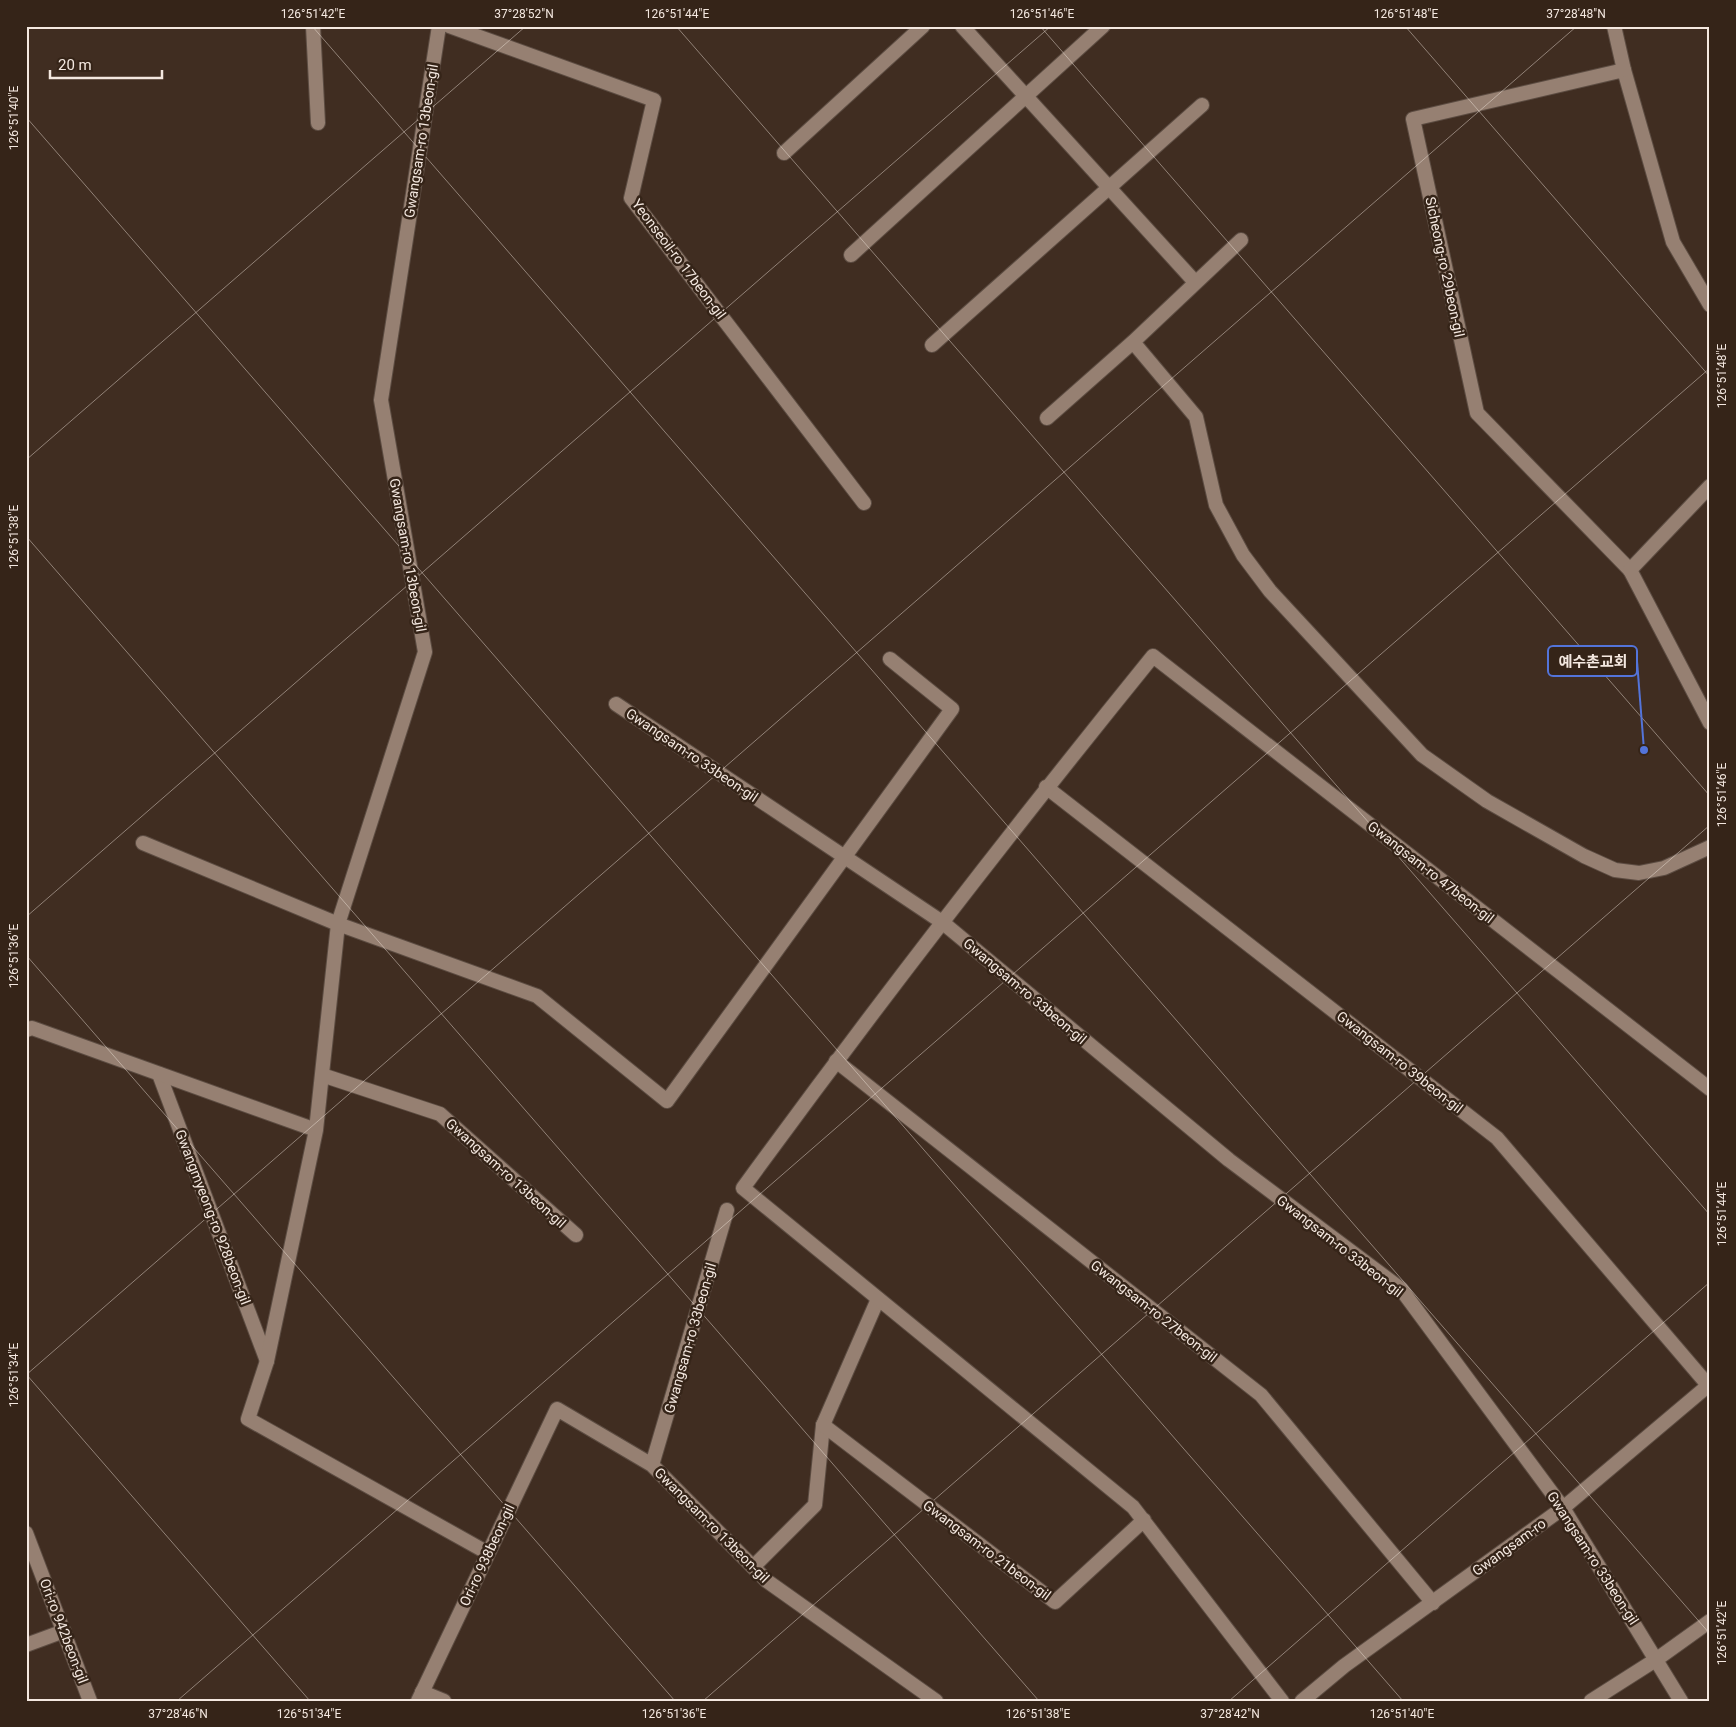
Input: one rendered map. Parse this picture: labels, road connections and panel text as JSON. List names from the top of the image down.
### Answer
{
  "streets": {
    "street": [
      "Gwangsam-ro 13beon-gil",
      "Yeonseoil-ro 17beon-gil",
      "Sicheong-ro 29beon-gil",
      "Gwangsam-ro 33beon-gil",
      "Gwangsam-ro 47beon-gil",
      "Gwangsam-ro 39beon-gil",
      "Gwangmyeong-ro 928beon-gil",
      "Gwangsam-ro 27beon-gil",
      "Gwangsam-ro",
      "Gwangsam-ro 21beon-gil",
      "Ori-ro 938beon-gil",
      "Ori-ro 942beon-gil"
    ]
  },
  "crossings": [
    ["Gwangsam-ro 13beon-gil", "Gwangsam-ro 33beon-gil"],
    ["Gwangsam-ro 13beon-gil", "Gwangmyeong-ro 928beon-gil"],
    ["Gwangsam-ro 13beon-gil", "Ori-ro 938beon-gil"],
    ["Gwangsam-ro 33beon-gil", "Gwangsam-ro"],
    ["Gwangsam-ro 47beon-gil", "Gwangsam-ro 39beon-gil"],
    ["Gwangsam-ro 39beon-gil", "Gwangsam-ro"],
    ["Gwangsam-ro 27beon-gil", "Gwangsam-ro"]
  ],
  "places": ["예수촌교회"],
  "scale_bar": "20 m",
  "coordinates": [
    "126°51'42\"E",
    "37°28'52\"N",
    "126°51'44\"E",
    "126°51'46\"E",
    "126°51'48\"E",
    "37°28'48\"N",
    "126°51'40\"E",
    "126°51'38\"E",
    "126°51'36\"E",
    "126°51'34\"E",
    "37°28'46\"N",
    "37°28'42\"N"
  ]
}
